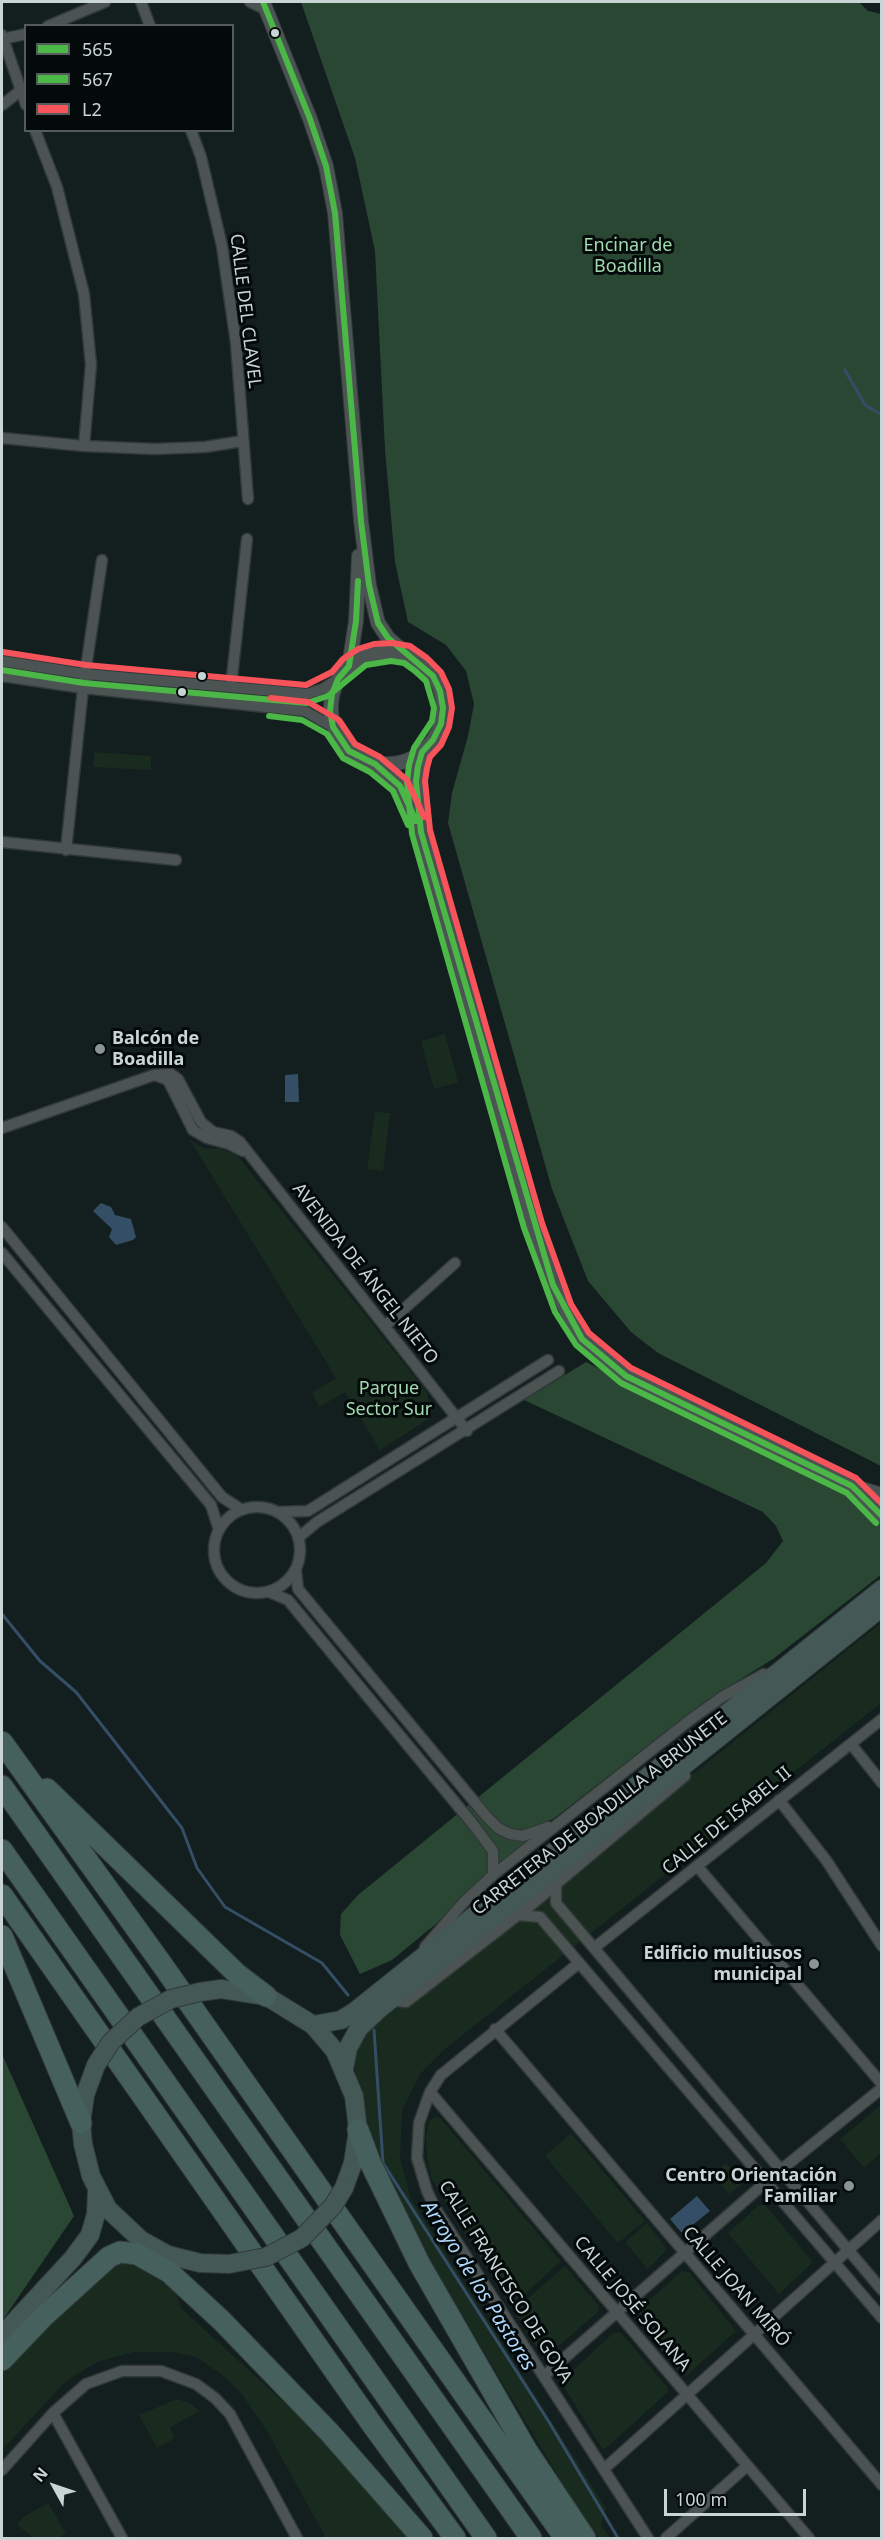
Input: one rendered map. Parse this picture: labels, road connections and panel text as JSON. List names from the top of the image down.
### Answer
{
  "streets": {
    "main road": ["CARRETERA DE BOADILLA A BRUNETE"],
    "street": [
      "CALLE DEL CLAVEL",
      "AVENIDA DE ÁNGEL NIETO",
      "CALLE DE ISABEL II",
      "CALLE FRANCISCO DE GOYA",
      "CALLE JOAN MIRÓ",
      "CALLE JOSÉ SOLANA"
    ]
  },
  "crossings": [
    ["CALLE FRANCISCO DE GOYA", "CALLE JOSÉ SOLANA"]
  ],
  "water": ["Arroyo de los Pastores"],
  "parks": ["Encinar de Boadilla", "Parque Sector Sur"],
  "places": ["Balcón de Boadilla", "Edificio multiusos municipal", "Centro Orientación Familiar"],
  "lines": ["transit line 565", "transit line L2", "transit line 567"],
  "legend": ["565", "567", "L2"],
  "scale_bar": "100 m",
  "north": "top left"
}
